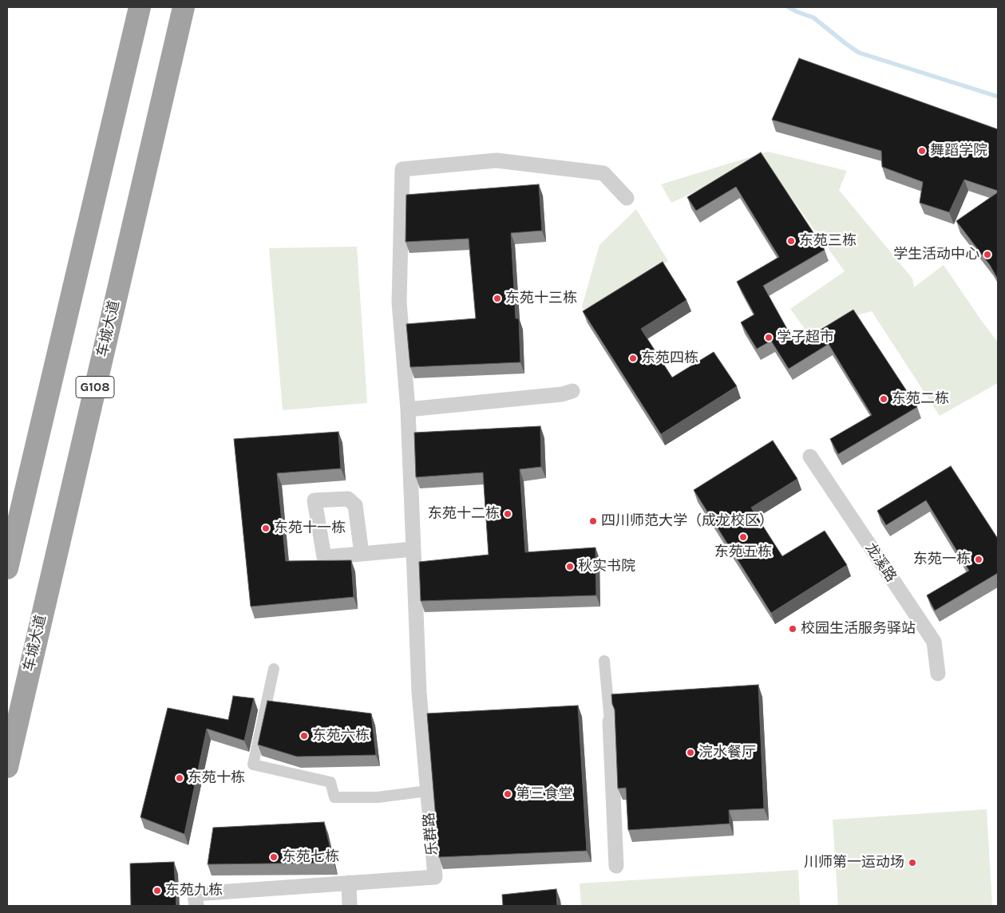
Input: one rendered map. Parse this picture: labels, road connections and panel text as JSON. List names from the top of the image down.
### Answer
{
  "streets": {
    "highway": ["车城大道", "G108"],
    "street": ["龙溪路", "乐群路"]
  },
  "places": [
    "舞蹈学院",
    "东苑三栋",
    "学生活动中心",
    "东苑十三栋",
    "学子超市",
    "东苑四栋",
    "东苑二栋",
    "东苑十二栋",
    "四川师范大学（成龙校区）",
    "东苑十一栋",
    "东苑五栋",
    "东苑一栋",
    "秋实书院",
    "校园生活服务驿站",
    "东苑六栋",
    "浣水餐厅",
    "东苑十栋",
    "第三食堂",
    "东苑七栋",
    "川师第一运动场",
    "东苑九栋"
  ]
}
